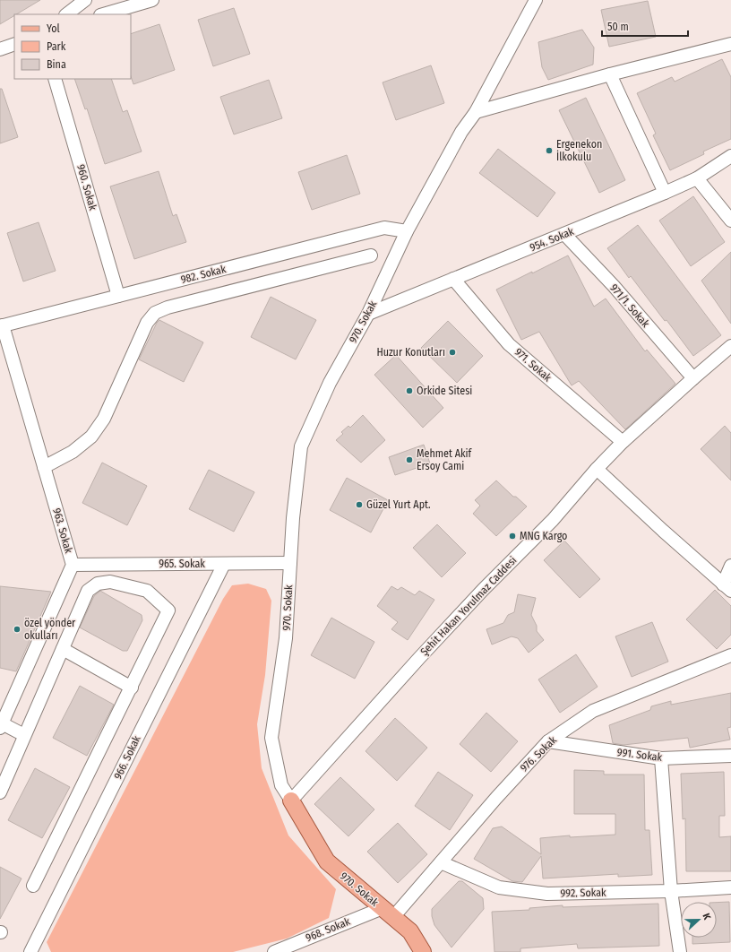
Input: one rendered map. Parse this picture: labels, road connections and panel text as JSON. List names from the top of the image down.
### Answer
{
  "streets": {
    "main road": ["970. Sokak"],
    "street": [
      "960. Sokak",
      "954. Sokak",
      "982. Sokak",
      "971/1. Sokak",
      "971. Sokak",
      "963. Sokak",
      "965. Sokak",
      "Şehit Hakan Yorulmaz Caddesi",
      "976. Sokak",
      "991. Sokak",
      "966. Sokak",
      "992. Sokak",
      "968. Sokak"
    ]
  },
  "crossings": [
    ["960. Sokak", "982. Sokak"],
    ["954. Sokak", "971/1. Sokak"],
    ["954. Sokak", "970. Sokak"],
    ["954. Sokak", "971. Sokak"],
    ["982. Sokak", "970. Sokak"],
    ["982. Sokak", "963. Sokak"],
    ["971/1. Sokak", "Şehit Hakan Yorulmaz Caddesi"],
    ["970. Sokak", "965. Sokak"],
    ["970. Sokak", "Şehit Hakan Yorulmaz Caddesi"],
    ["970. Sokak", "976. Sokak"],
    ["970. Sokak", "968. Sokak"],
    ["971. Sokak", "Şehit Hakan Yorulmaz Caddesi"],
    ["963. Sokak", "965. Sokak"],
    ["965. Sokak", "966. Sokak"],
    ["976. Sokak", "991. Sokak"],
    ["976. Sokak", "992. Sokak"],
    ["976. Sokak", "968. Sokak"]
  ],
  "places": [
    "Ergenekon İlkokulu",
    "Huzur Konutları",
    "Orkide Sitesi",
    "Mehmet Akif Ersoy Cami",
    "Güzel Yurt Apt.",
    "MNG Kargo",
    "özel yönder okulları"
  ],
  "legend": ["Yol", "Park", "Bina"],
  "scale_bar": "50 m",
  "north": "right"
}
